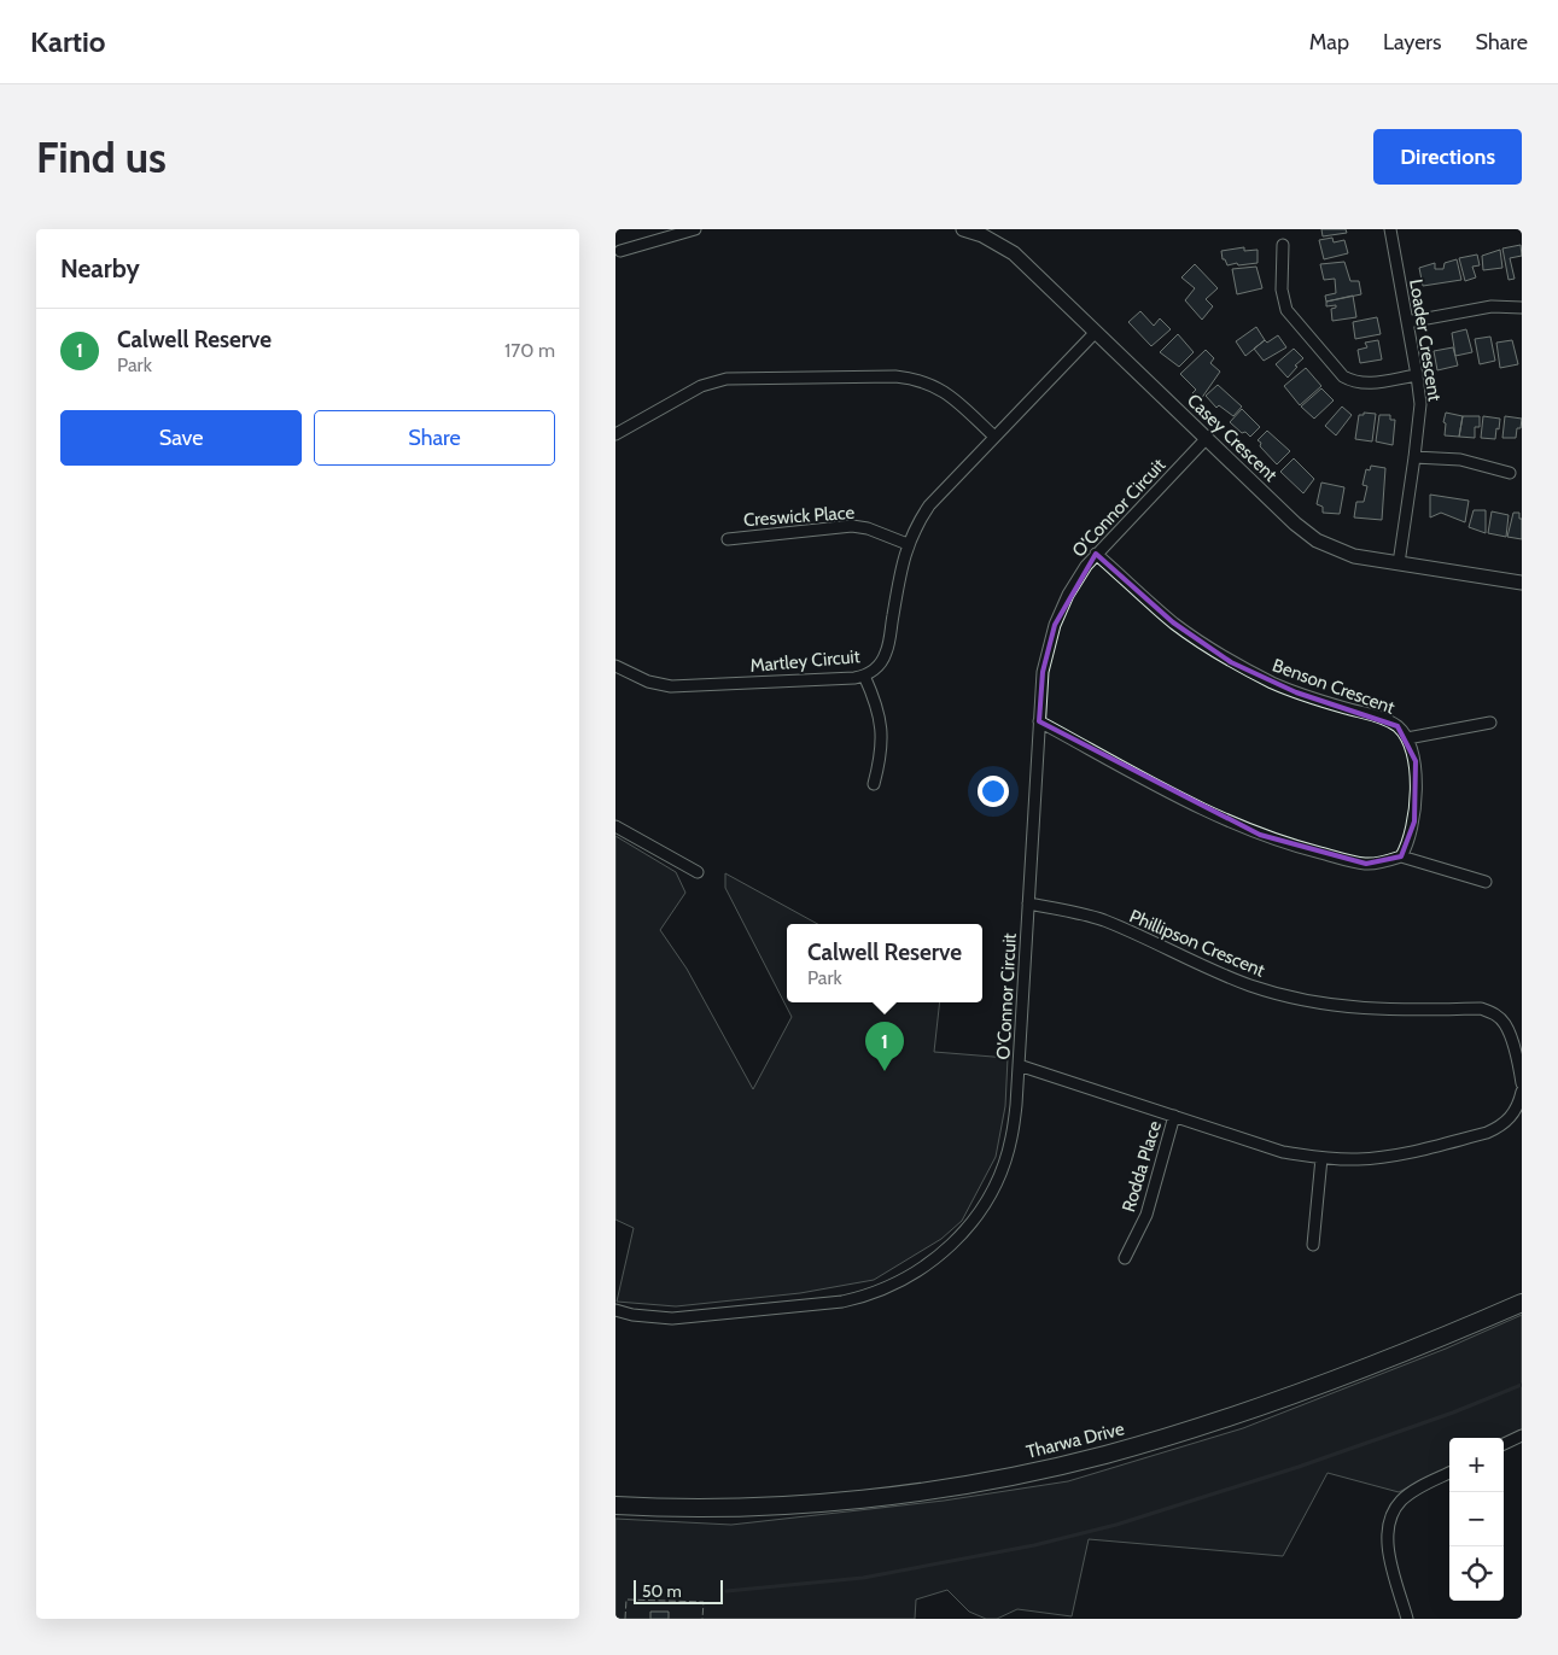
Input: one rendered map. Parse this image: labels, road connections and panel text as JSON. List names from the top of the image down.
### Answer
{
  "streets": {
    "main road": ["Tharwa Drive"],
    "street": [
      "Loader Crescent",
      "Casey Crescent",
      "O'Connor Circuit",
      "Creswick Place",
      "Martley Circuit",
      "Benson Crescent",
      "Phillipson Crescent",
      "Rodda Place"
    ]
  },
  "crossings": [
    ["Loader Crescent", "Casey Crescent"],
    ["Casey Crescent", "O'Connor Circuit"],
    ["Casey Crescent", "Martley Circuit"],
    ["O'Connor Circuit", "Benson Crescent"],
    ["O'Connor Circuit", "Phillipson Crescent"],
    ["Creswick Place", "Martley Circuit"]
  ],
  "scale_bar": "50 m",
  "page": {
    "header": "Kartio",
    "nav": ["Map", "Layers", "Share"],
    "buttons": [
      "Directions",
      ["Save", "Share"]
    ],
    "title": "Find us",
    "heading": "Nearby",
    "list": [
      {
        "mark": "1",
        "name": "Calwell Reserve",
        "note": "Park",
        "value": "170 m"
      }
    ],
    "popup": ["Calwell Reserve", "Park"],
    "pins": "1",
    "map_buttons": ["+", "−"],
    "scale": "50 m"
  }
}
